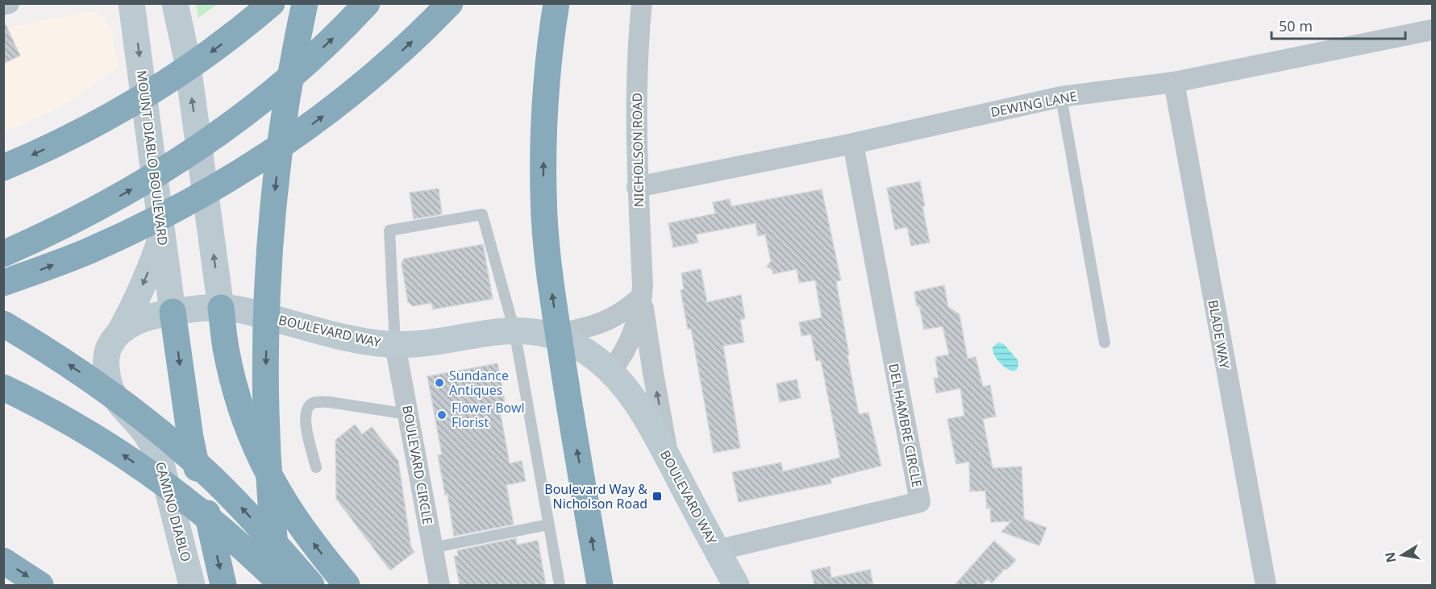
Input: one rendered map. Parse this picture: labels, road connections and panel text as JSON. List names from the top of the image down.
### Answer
{
  "streets": {
    "street": [
      "DEWING LANE",
      "NICHOLSON ROAD",
      "MOUNT DIABLO BOULEVARD",
      "BOULEVARD WAY",
      "BLADE WAY",
      "DEL HAMBRE CIRCLE",
      "BOULEVARD CIRCLE",
      "CAMINO DIABLO"
    ]
  },
  "crossings": [
    ["DEWING LANE", "NICHOLSON ROAD"],
    ["DEWING LANE", "BLADE WAY"],
    ["DEWING LANE", "DEL HAMBRE CIRCLE"],
    ["NICHOLSON ROAD", "BOULEVARD WAY"],
    ["MOUNT DIABLO BOULEVARD", "CAMINO DIABLO"],
    ["BOULEVARD WAY", "DEL HAMBRE CIRCLE"],
    ["BOULEVARD WAY", "BOULEVARD CIRCLE"]
  ],
  "places": {
    "other": ["Sundance Antiques", "Flower Bowl Florist"],
    "transit": ["Boulevard Way & Nicholson Road"]
  },
  "scale_bar": "50 m",
  "north": "left"
}
